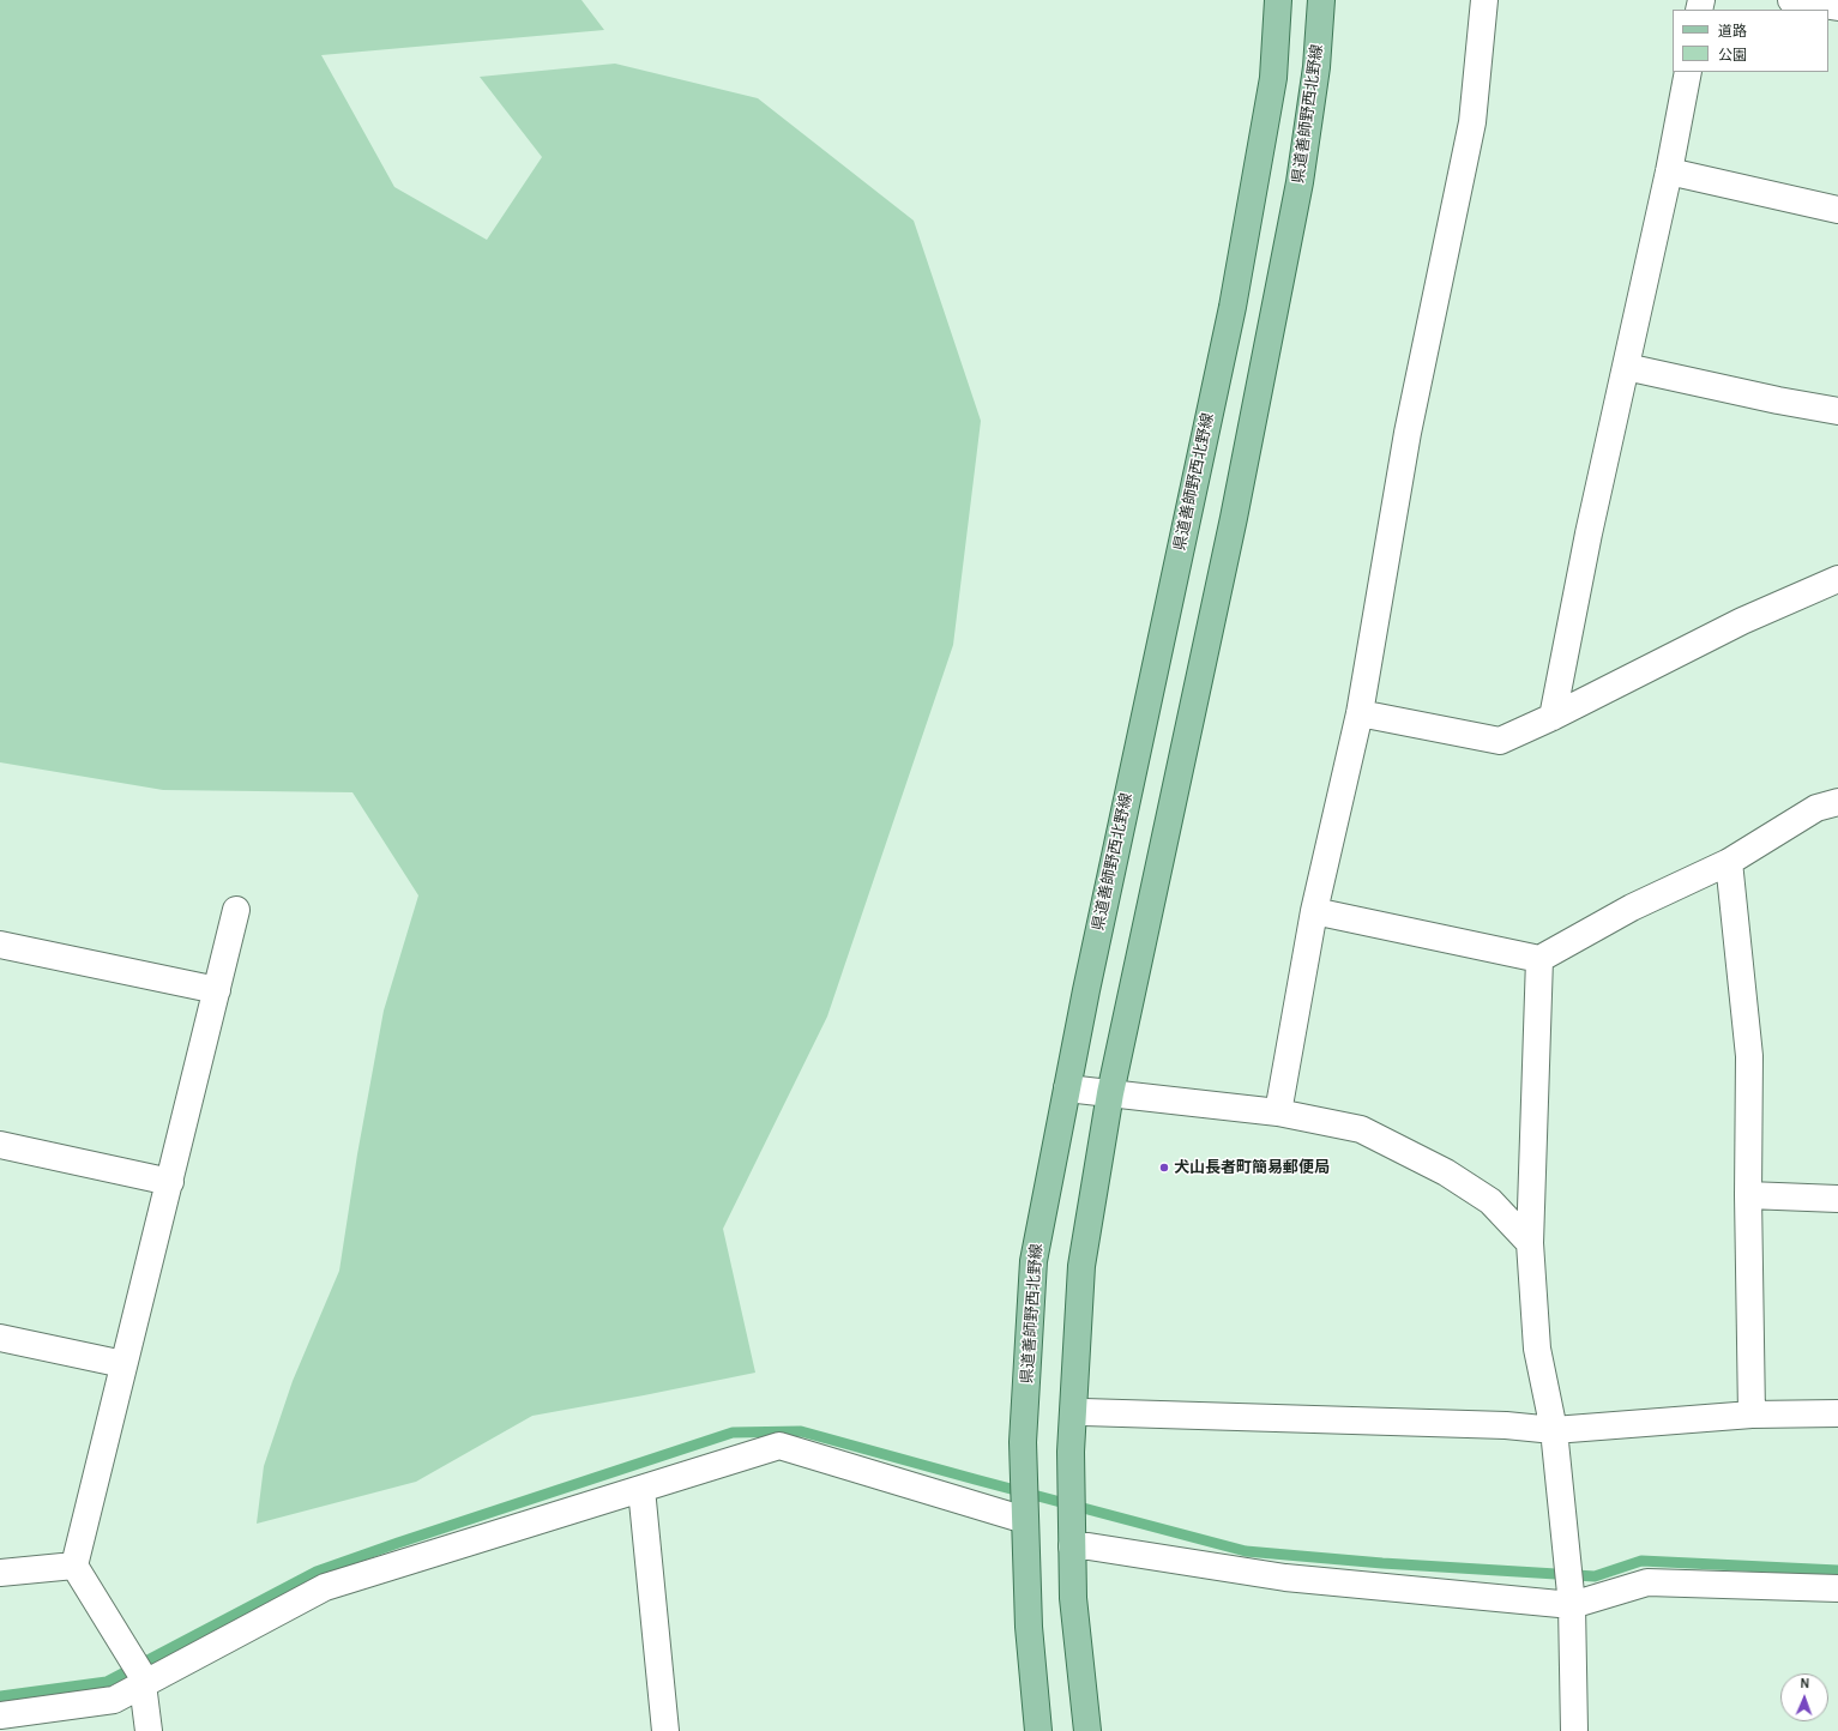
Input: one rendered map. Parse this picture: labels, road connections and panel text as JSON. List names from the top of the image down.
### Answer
{
  "streets": {
    "main road": ["県道善師野西北野線"]
  },
  "places": ["犬山長者町簡易郵便局"],
  "legend": ["道路", "公園"],
  "north": "top"
}
